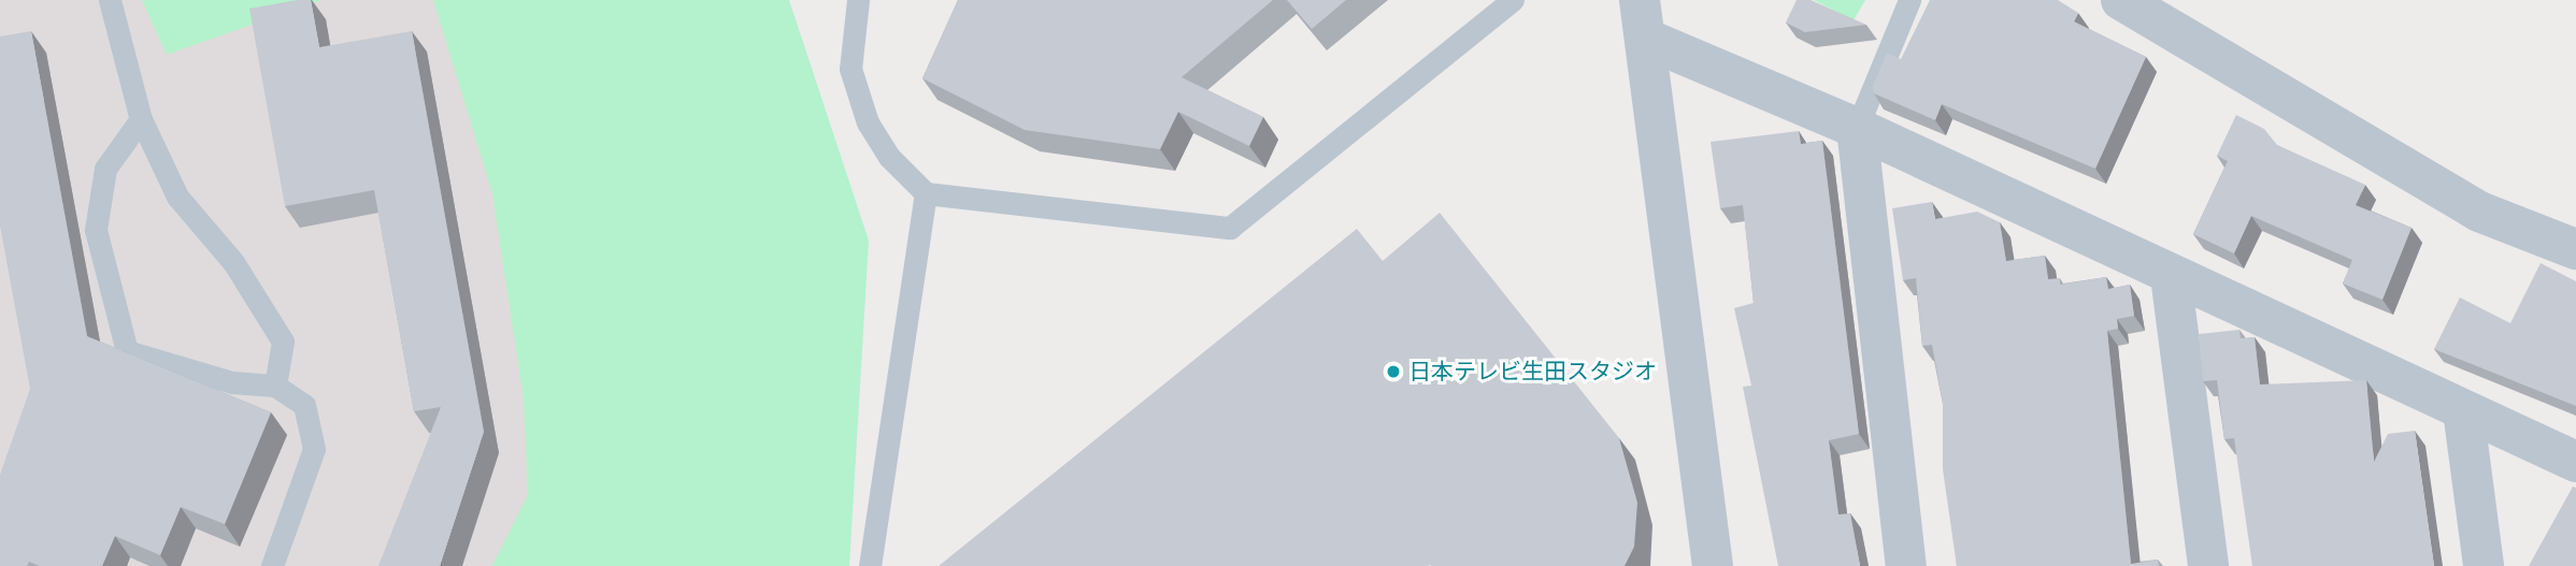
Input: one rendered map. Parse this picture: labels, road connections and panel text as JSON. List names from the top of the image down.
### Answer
{
  "places": ["日本テレビ生田スタジオ"]
}
